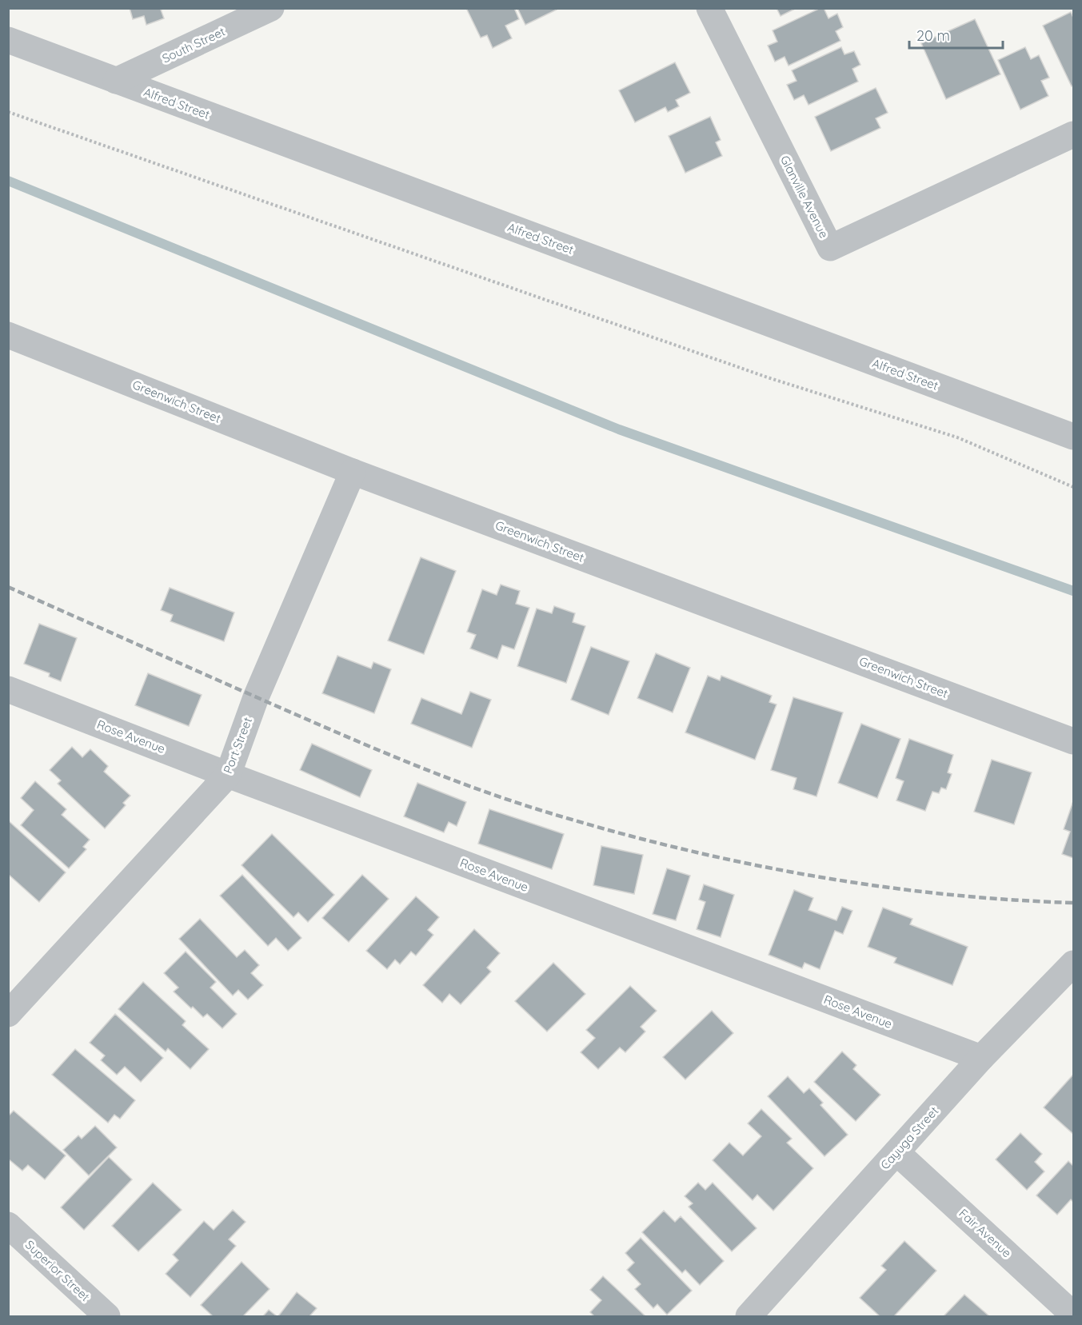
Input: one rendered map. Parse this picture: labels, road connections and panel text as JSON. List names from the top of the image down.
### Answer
{
  "streets": {
    "street": [
      "South Street",
      "Alfred Street",
      "Glanville Avenue",
      "Greenwich Street",
      "Rose Avenue",
      "Port Street",
      "Cayuga Street",
      "Fair Avenue",
      "Superior Street"
    ]
  },
  "crossings": [
    ["South Street", "Alfred Street"],
    ["Greenwich Street", "Port Street"],
    ["Rose Avenue", "Port Street"],
    ["Rose Avenue", "Cayuga Street"],
    ["Cayuga Street", "Fair Avenue"]
  ],
  "scale_bar": "20 m"
}
